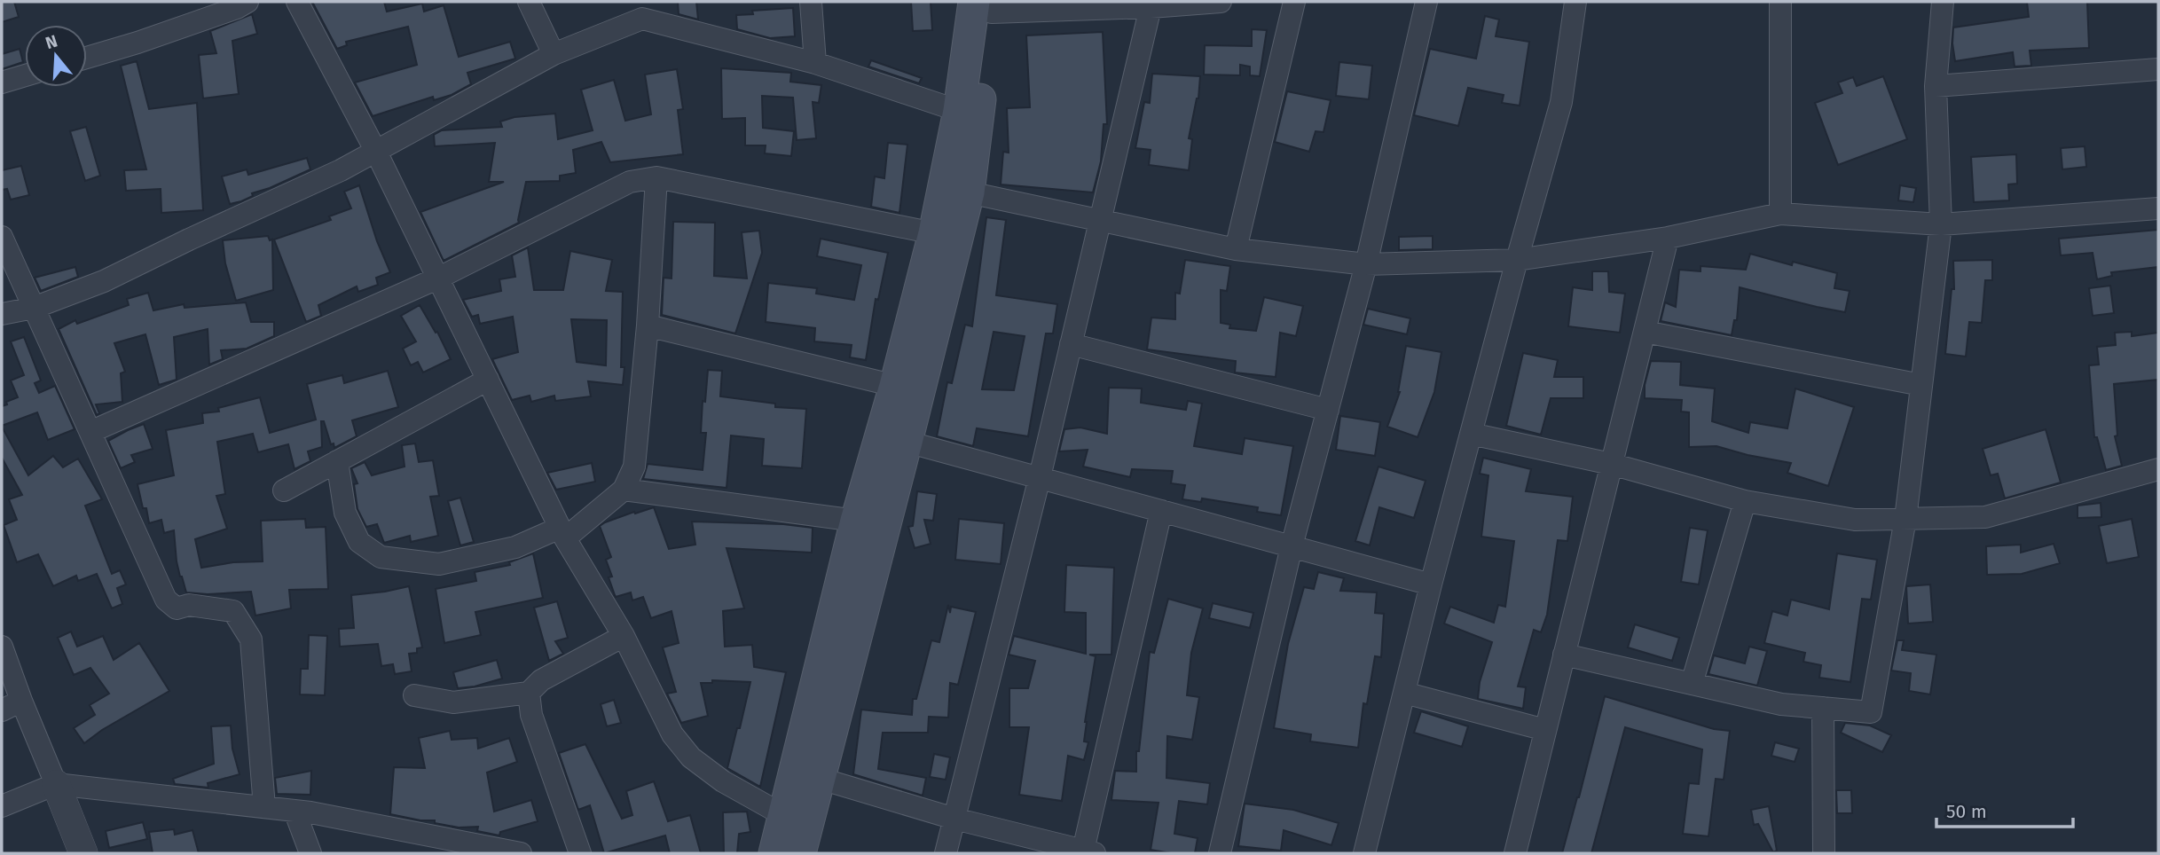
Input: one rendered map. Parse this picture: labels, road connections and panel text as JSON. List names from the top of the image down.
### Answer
{
  "scale_bar": "50 m",
  "north": "top"
}
